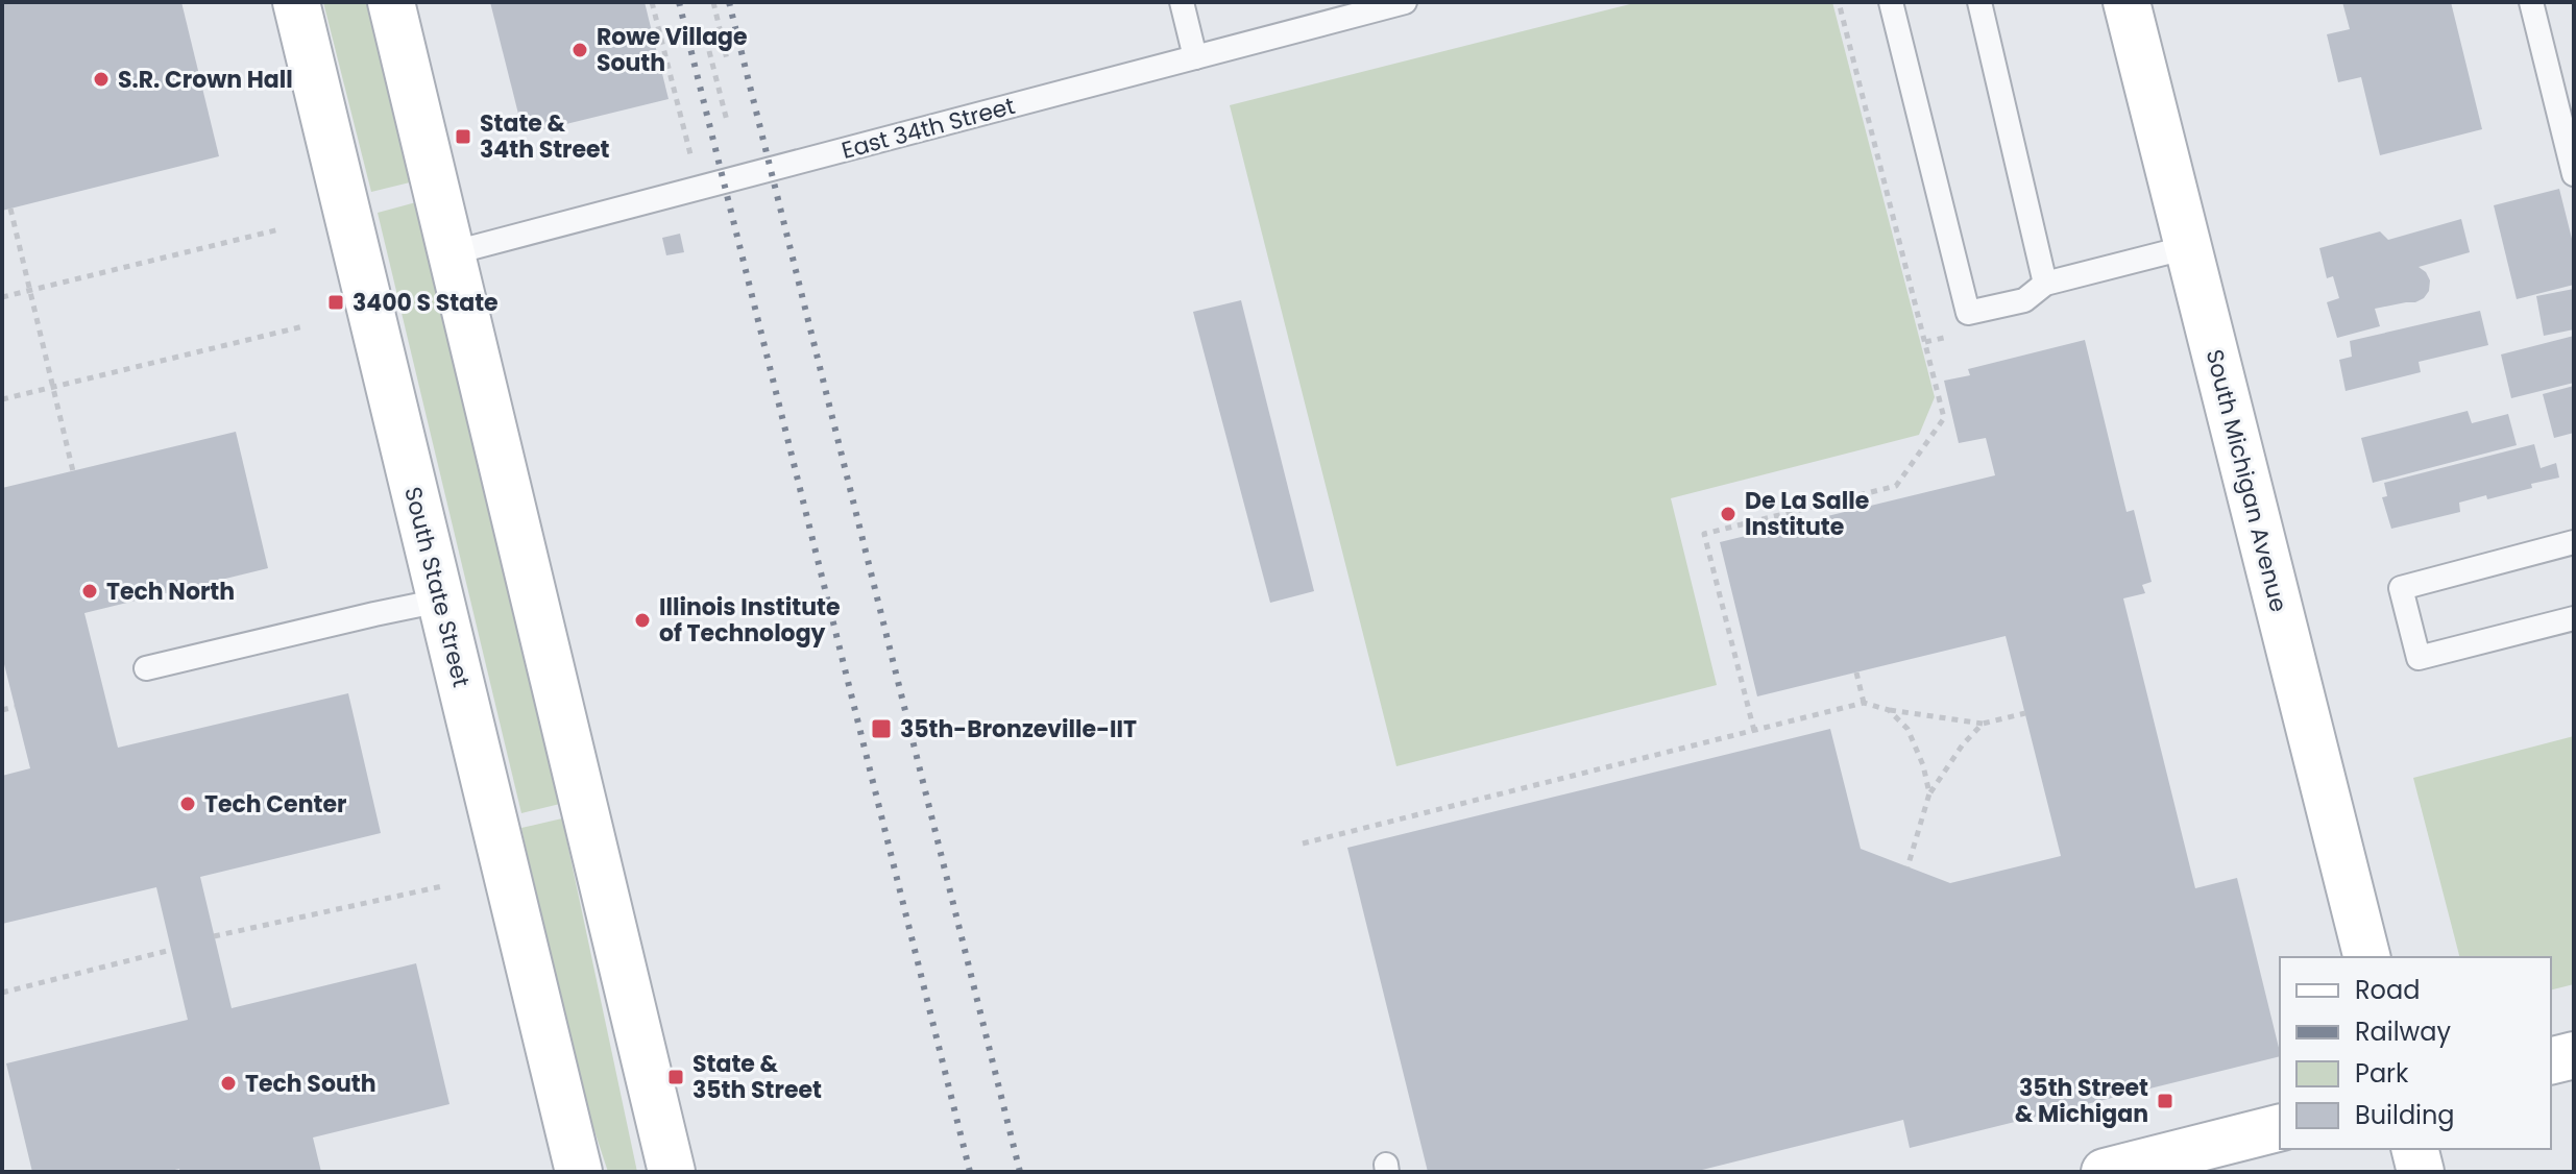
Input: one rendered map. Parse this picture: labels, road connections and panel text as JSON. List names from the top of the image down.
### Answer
{
  "streets": {
    "main road": ["South Michigan Avenue", "South State Street"],
    "lane": ["East 34th Street"]
  },
  "places": {
    "other": [
      "Rowe Village South",
      "S.R. Crown Hall",
      "De La Salle Institute",
      "Tech North",
      "Illinois Institute of Technology",
      "Tech Center",
      "Tech South"
    ],
    "transit": [
      "State & 34th Street",
      "3400 S State",
      "35th-Bronzeville-IIT",
      "State & 35th Street",
      "35th Street & Michigan"
    ]
  },
  "legend": [
    "Road",
    "Railway",
    "Park",
    "Building"
  ]
}
